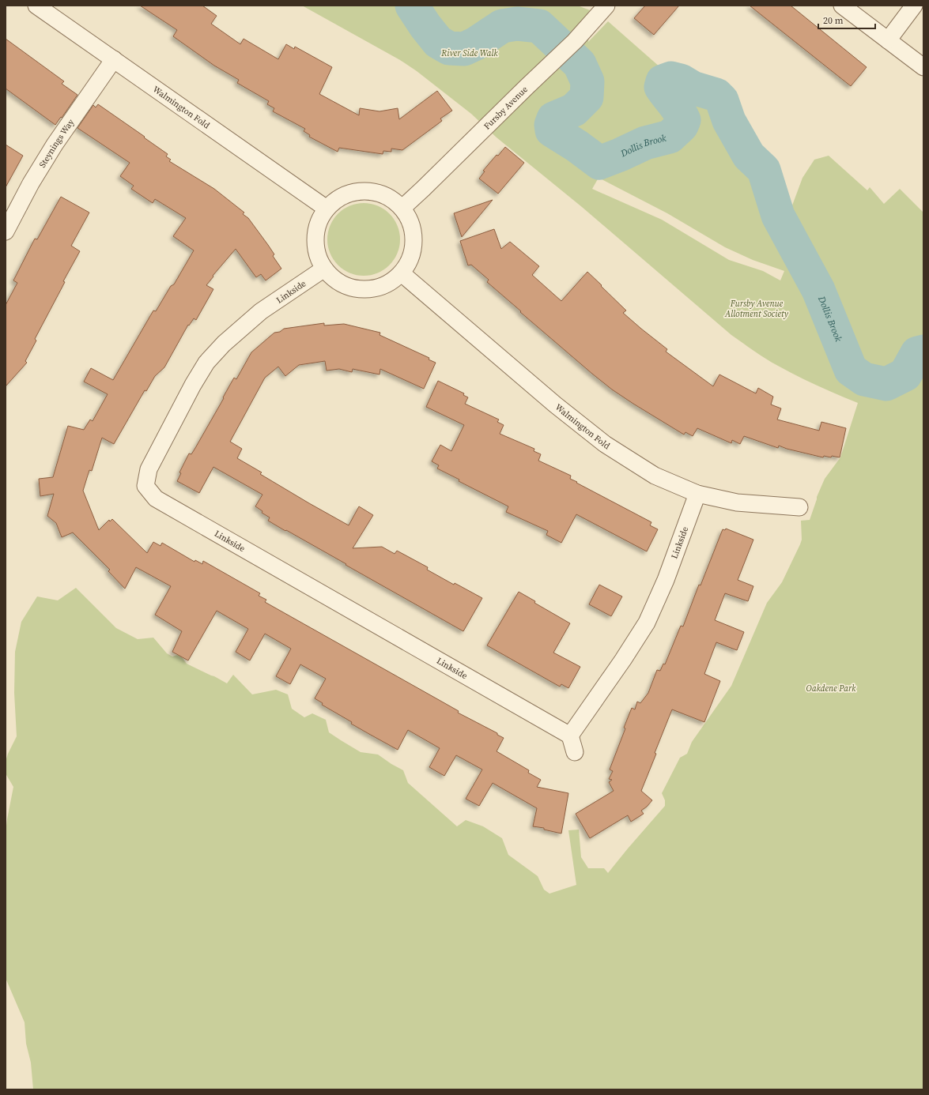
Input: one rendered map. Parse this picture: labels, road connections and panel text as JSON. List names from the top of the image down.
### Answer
{
  "streets": {
    "street": [
      "Walmington Fold",
      "Fursby Avenue",
      "Steynings Way",
      "Linkside"
    ]
  },
  "crossings": [
    ["Walmington Fold", "Fursby Avenue"],
    ["Walmington Fold", "Steynings Way"],
    ["Walmington Fold", "Linkside"],
    ["Fursby Avenue", "Linkside"]
  ],
  "water": ["Dollis Brook"],
  "parks": ["River Side Walk", "Fursby Avenue Allotment Society", "Oakdene Park"],
  "scale_bar": "20 m"
}
